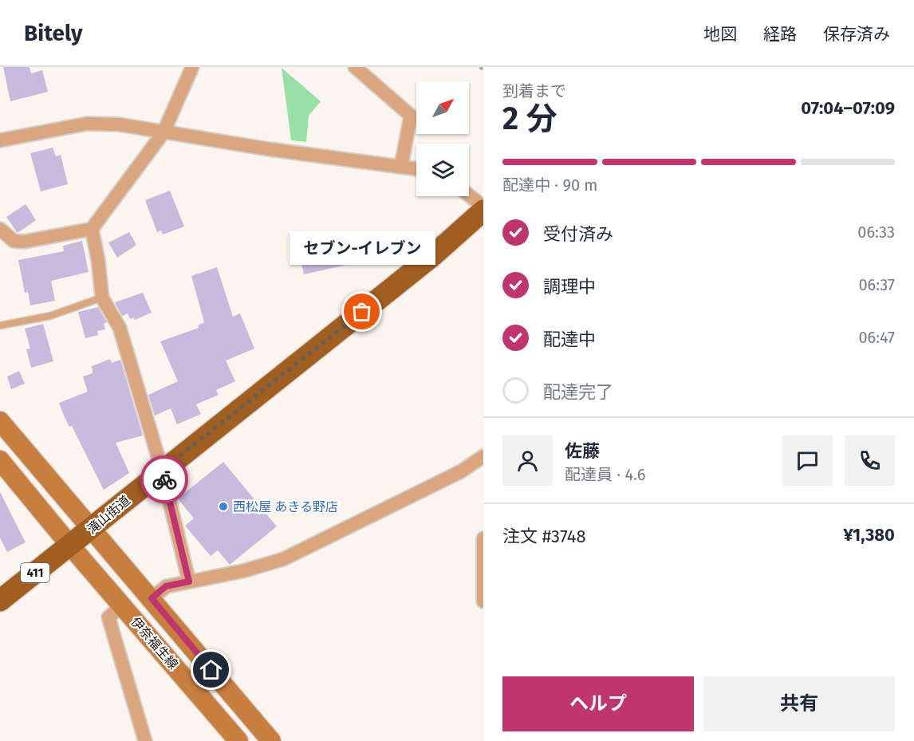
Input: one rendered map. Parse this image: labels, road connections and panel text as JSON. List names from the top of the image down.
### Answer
{
  "streets": {
    "highway": ["滝山街道", "411"],
    "main road": ["伊奈福生線"]
  },
  "crossings": [
    ["滝山街道", "伊奈福生線"]
  ],
  "places": ["セブン-イレブン", "西松屋 あきる野店"],
  "north": "top right",
  "page": {
    "header": "Bitely",
    "nav": ["地図", "経路", "保存済み"],
    "heading": ["2 分", "到着まで", "07:04–07:09"],
    "panel": [
      "佐藤",
      "配達員 · 4.6",
      "注文 #3748",
      "¥1,380"
    ],
    "bar": "配達中 · 90 m",
    "list": [
      ["受付済み", "06:33"],
      ["調理中", "06:37"],
      ["配達中", "06:47"],
      "配達完了"
    ],
    "bubble": "セブン-イレブン",
    "buttons": ["ヘルプ", "共有"]
  }
}
